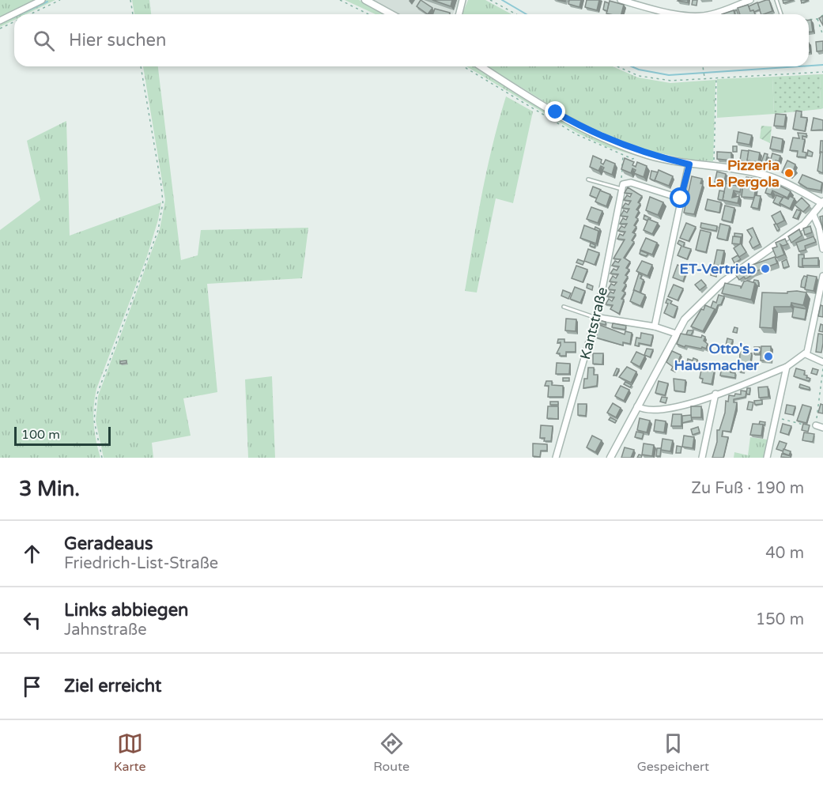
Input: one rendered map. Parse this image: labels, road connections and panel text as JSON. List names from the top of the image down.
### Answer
{
  "streets": {
    "street": ["Kantstraße"]
  },
  "places": ["Pizzeria La Pergola", "ET-Vertrieb", "Otto's - Hausmacher"],
  "scale_bar": "100 m",
  "page": {
    "search": "Hier suchen",
    "scale": "100 m",
    "heading": ["3 Min.", "Zu Fuß · 190 m"],
    "list": [
      ["Geradeaus", "Friedrich-List-Straße", "40 m"],
      ["Links abbiegen", "Jahnstraße", "150 m"],
      "Ziel erreicht"
    ],
    "nav": ["Karte", "Route", "Gespeichert"]
  }
}
